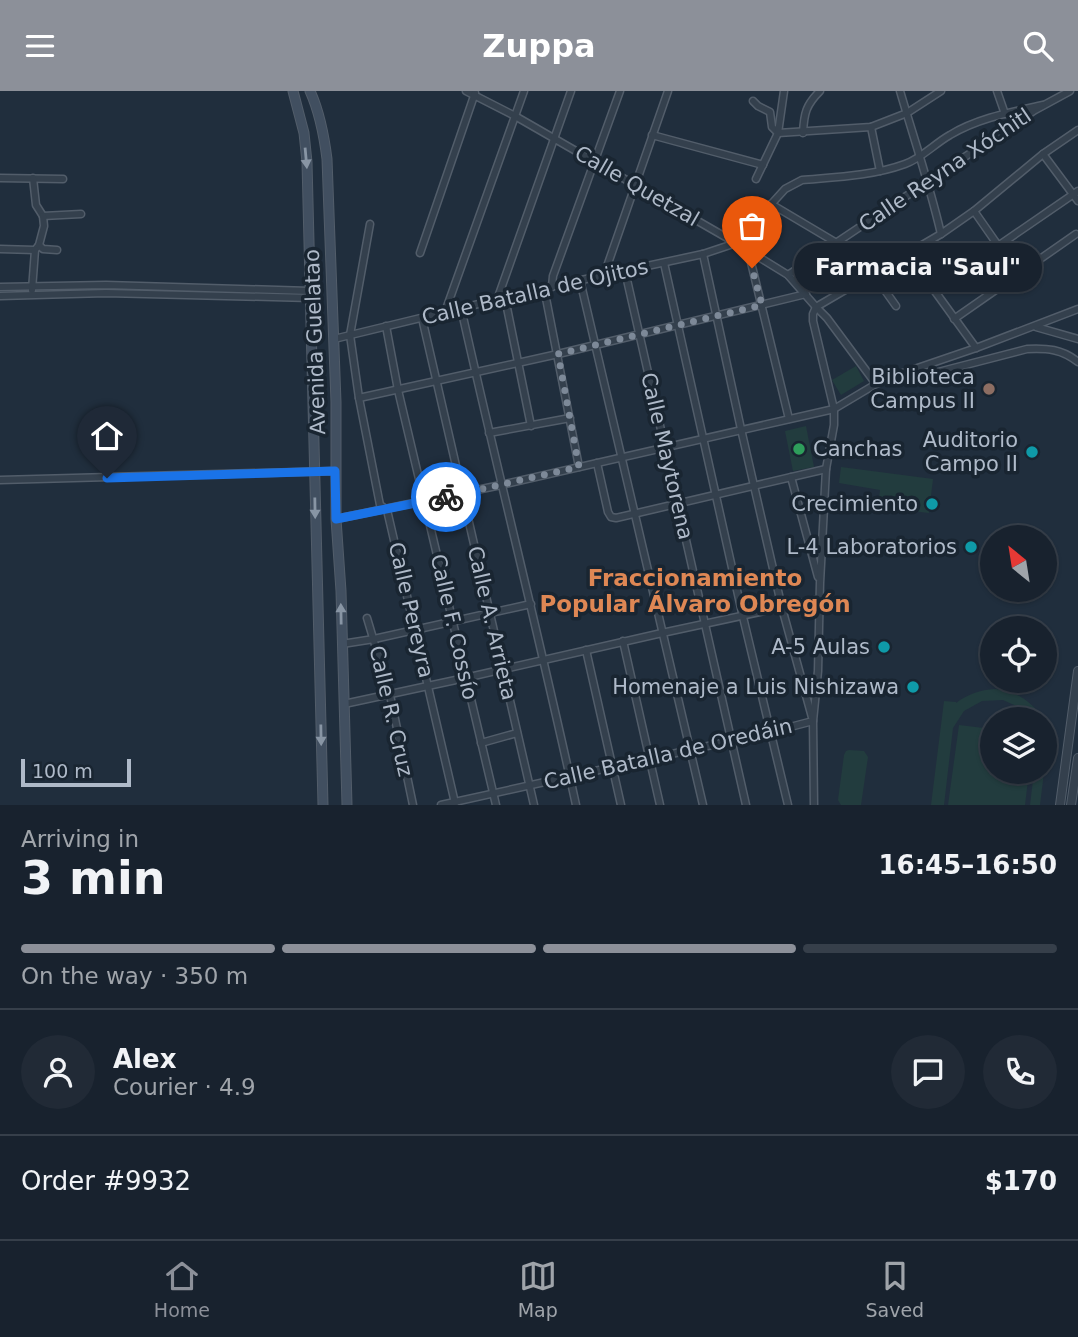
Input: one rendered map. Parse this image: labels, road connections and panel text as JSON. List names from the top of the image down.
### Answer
{
  "streets": {
    "main road": ["Avenida Guelatao"],
    "street": [
      "Calle Reyna Xóchitl",
      "Calle Quetzal",
      "Calle Batalla de Ojitos",
      "Calle Maytorena",
      "Calle Pereyra",
      "Calle A. Arrieta",
      "Calle F. Cossío",
      "Calle R. Cruz",
      "Calle Batalla de Oredáin"
    ]
  },
  "crossings": [
    ["Calle Reyna Xóchitl", "Calle Quetzal"],
    ["Calle Quetzal", "Calle Batalla de Ojitos"],
    ["Calle Batalla de Ojitos", "Avenida Guelatao"],
    ["Calle Batalla de Ojitos", "Calle Maytorena"],
    ["Calle Batalla de Ojitos", "Calle Pereyra"],
    ["Calle Batalla de Ojitos", "Calle A. Arrieta"],
    ["Calle Batalla de Ojitos", "Calle F. Cossío"],
    ["Calle Maytorena", "Calle Batalla de Oredáin"],
    ["Calle Pereyra", "Calle Batalla de Oredáin"],
    ["Calle A. Arrieta", "Calle Batalla de Oredáin"],
    ["Calle F. Cossío", "Calle Batalla de Oredáin"]
  ],
  "districts": ["Fraccionamiento Popular Álvaro Obregón"],
  "places": [
    "Farmacia \"Saul\"",
    "Biblioteca Campus II",
    "Canchas",
    "Auditorio Campo II",
    "Crecimiento",
    "L-4 Laboratorios",
    "A-5 Aulas",
    "Homenaje a Luis Nishizawa"
  ],
  "scale_bar": "100 m",
  "north": "top left",
  "page": {
    "header": "Zuppa",
    "bubble": "Farmacia \"Saul\"",
    "scale": "100 m",
    "heading": ["3 min", "Arriving in", "16:45–16:50"],
    "panel": [
      "Alex",
      "Courier · 4.9",
      "Order #9932",
      "$170"
    ],
    "bar": "On the way · 350 m",
    "tabs": ["Home", "Map", "Saved"]
  }
}
